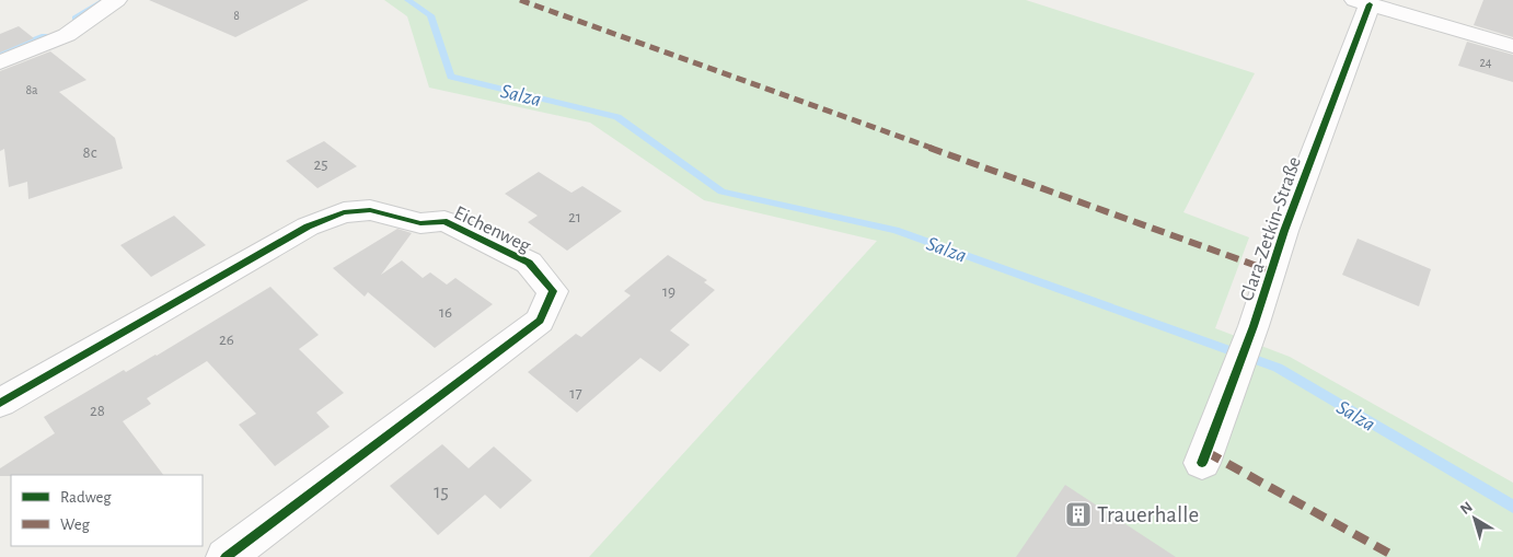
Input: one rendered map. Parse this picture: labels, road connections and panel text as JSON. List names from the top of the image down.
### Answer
{
  "streets": {
    "street": ["Eichenweg", "Clara-Zetkin-Straße"]
  },
  "water": ["Salza"],
  "places": {
    "building": ["Trauerhalle"]
  },
  "house_numbers": [
    "8",
    "24",
    "8a",
    "8c",
    "25",
    "21",
    "19",
    "16",
    "26",
    "17",
    "28",
    "15"
  ],
  "legend": ["Radweg", "Weg"],
  "north": "top left"
}
